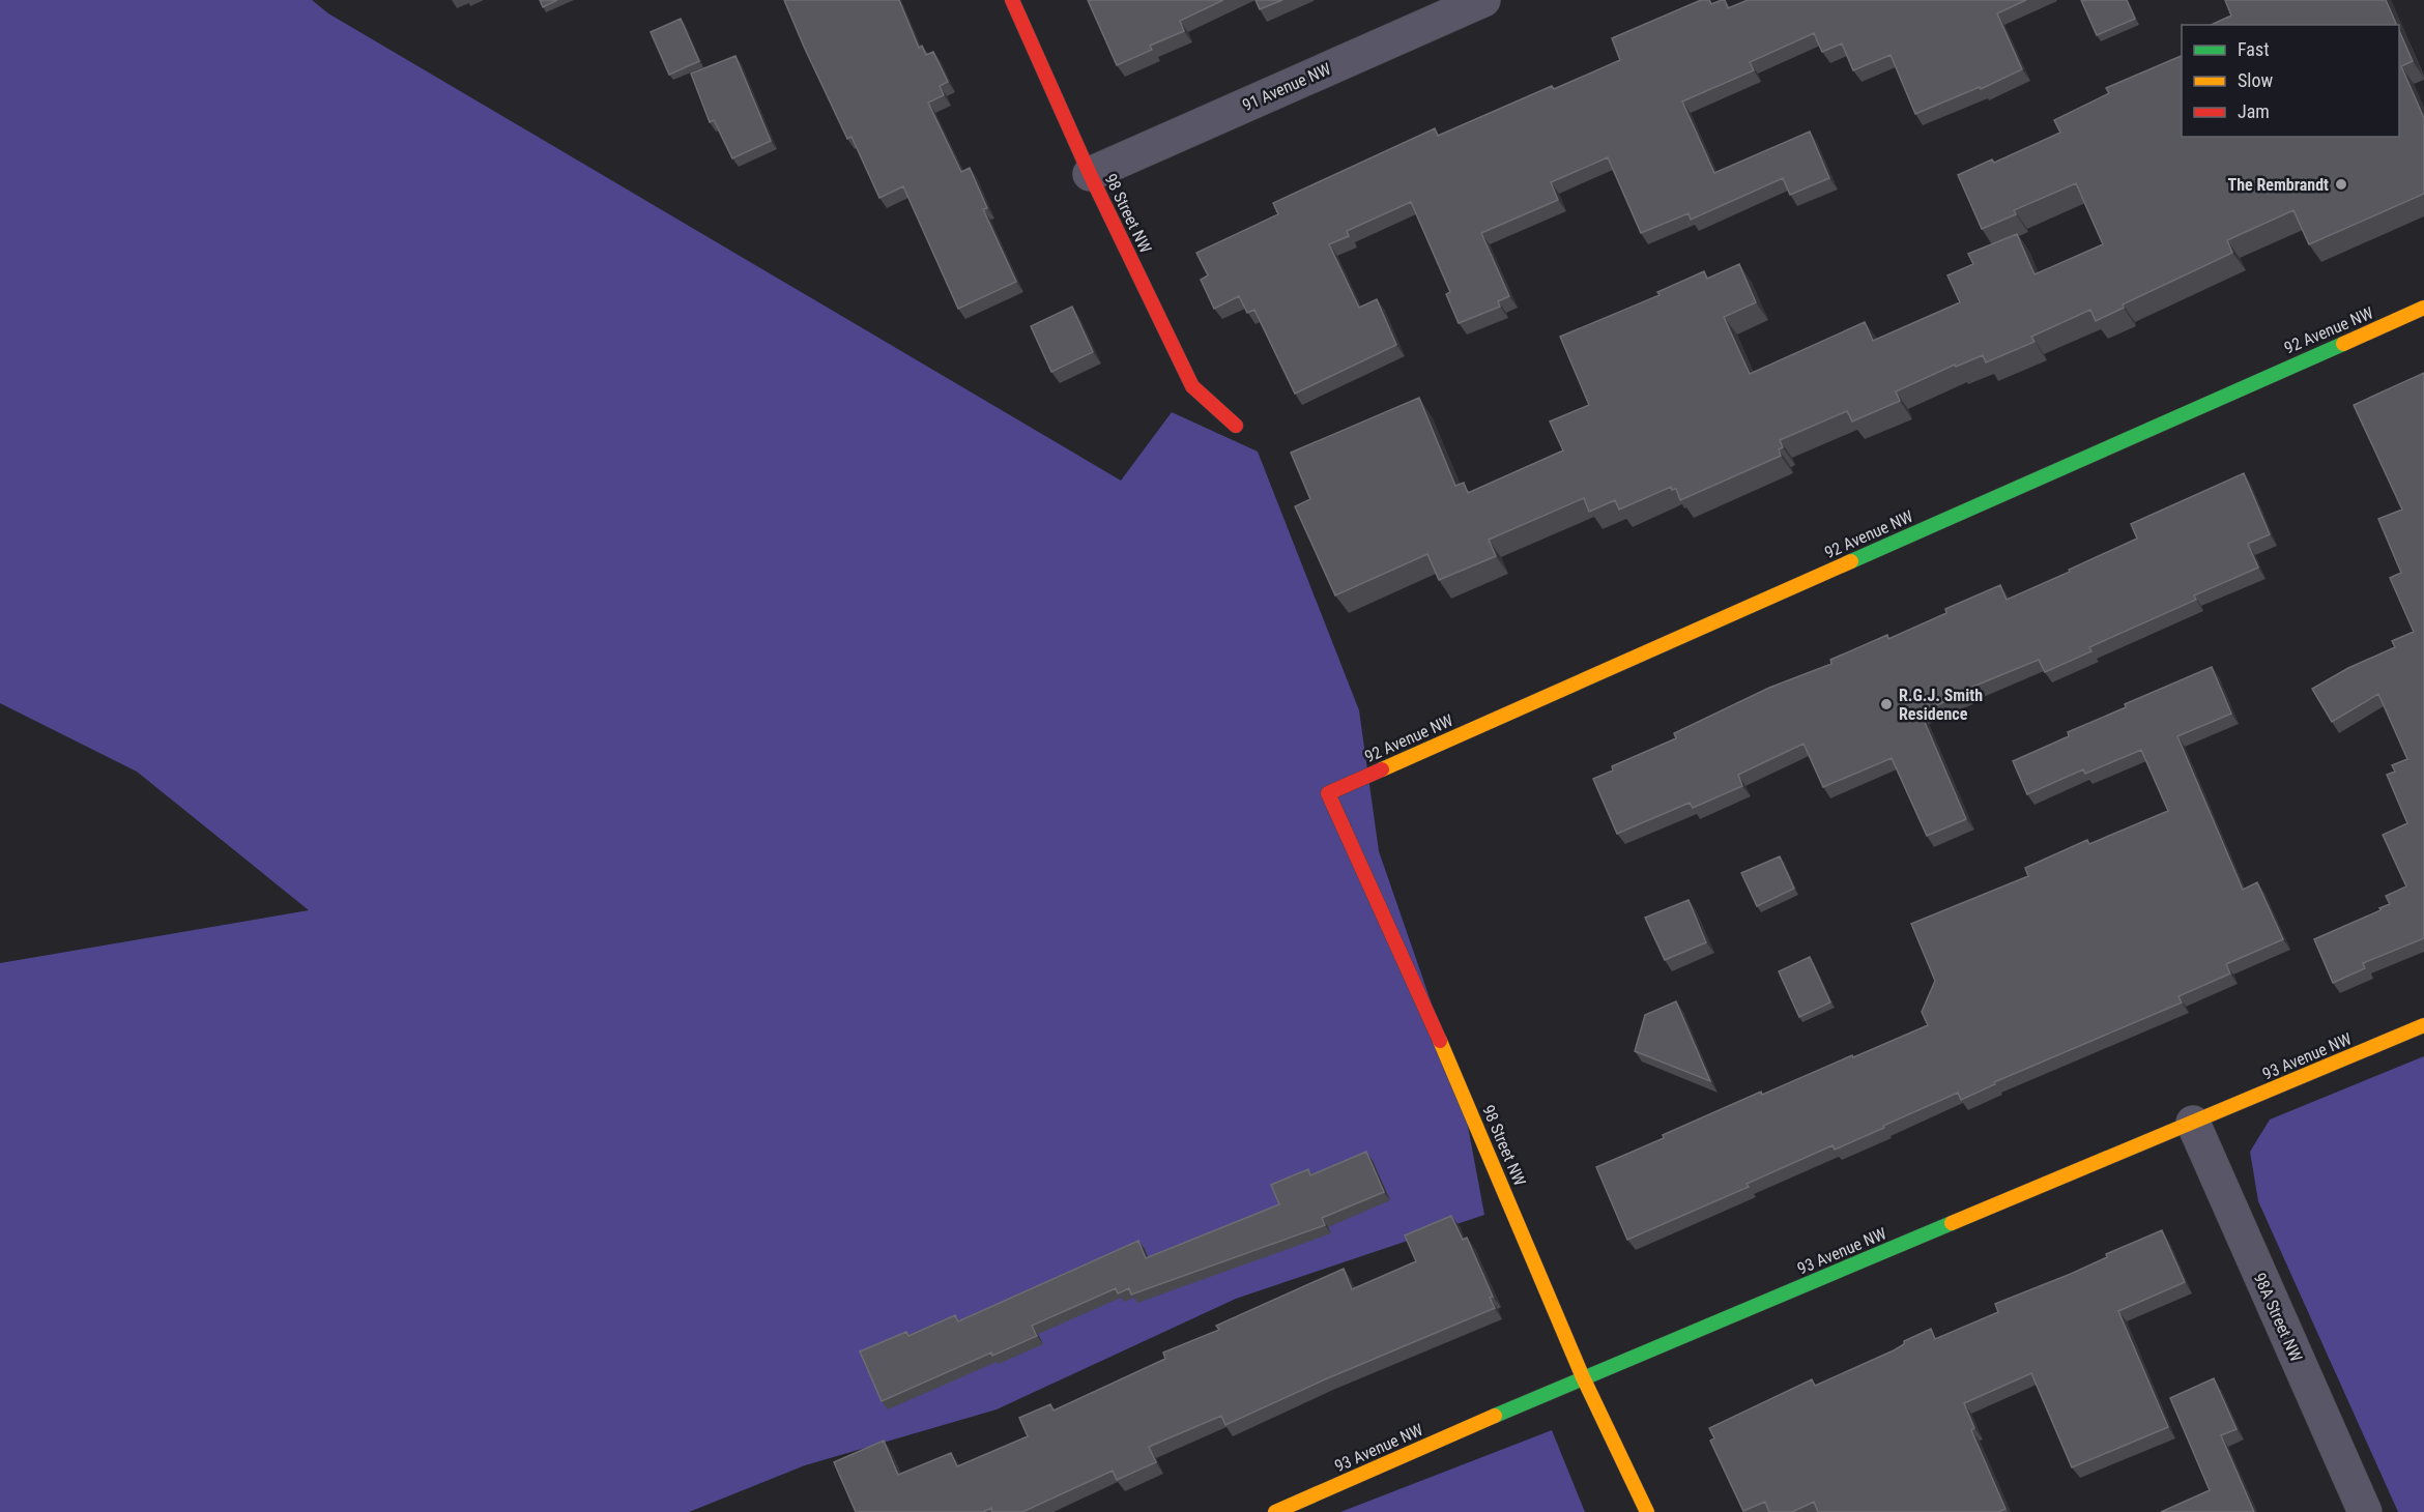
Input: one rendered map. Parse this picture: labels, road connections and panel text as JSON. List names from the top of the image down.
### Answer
{
  "streets": {
    "street": [
      "91 Avenue NW",
      "98 Street NW",
      "92 Avenue NW",
      "93 Avenue NW",
      "98A Street NW"
    ]
  },
  "crossings": [
    ["91 Avenue NW", "98 Street NW"],
    ["98 Street NW", "92 Avenue NW"],
    ["98 Street NW", "93 Avenue NW"],
    ["93 Avenue NW", "98A Street NW"]
  ],
  "places": ["The Rembrandt", "R.G.J. Smith Residence"],
  "legend": ["Fast", "Slow", "Jam"]
}
